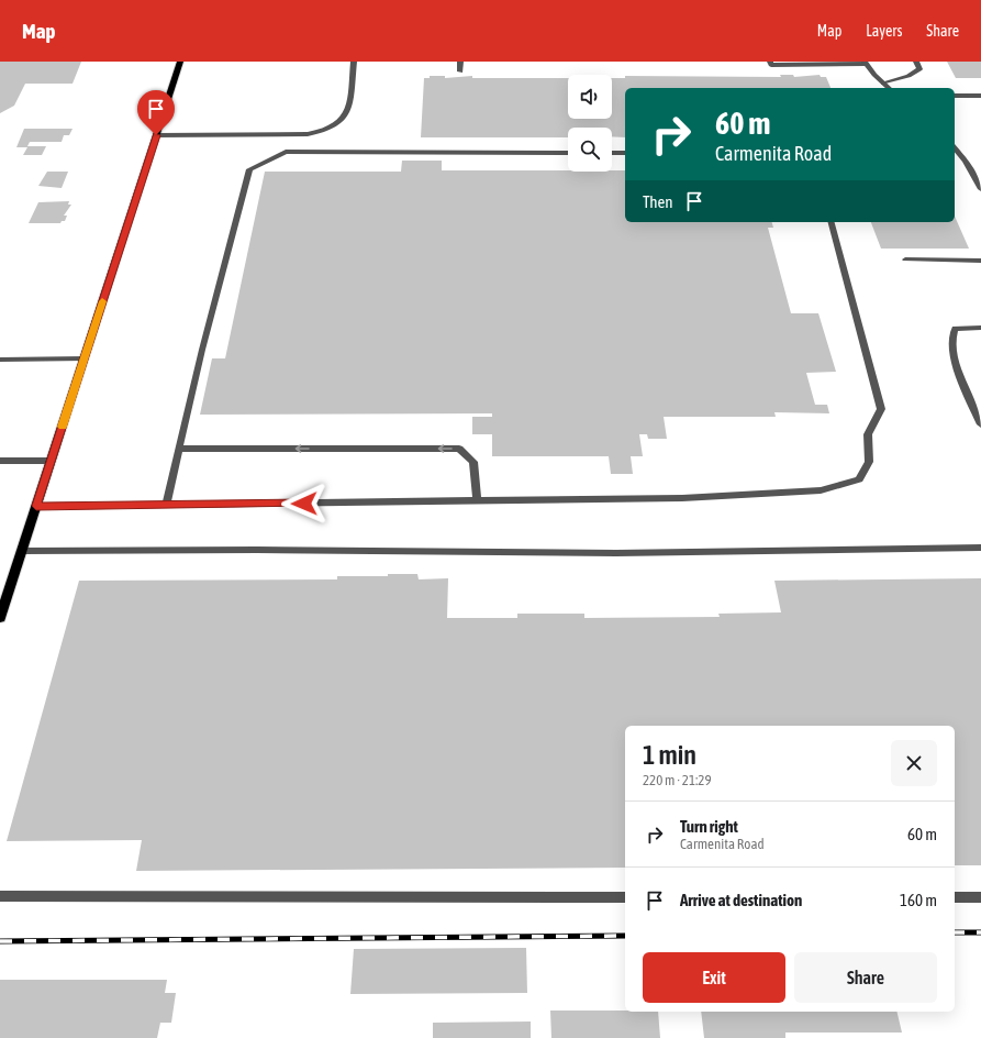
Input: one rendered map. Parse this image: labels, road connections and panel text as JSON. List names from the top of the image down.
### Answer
{
  "page": {
    "header": "Map",
    "nav": ["Map", "Layers", "Share"],
    "turn": ["60 m", "Carmenita Road"],
    "then": "Then",
    "heading": ["1 min", "220 m · 21:29"],
    "list": [
      {
        "name": "Turn right",
        "note": "Carmenita Road",
        "value": "60 m"
      },
      {
        "name": "Arrive at destination",
        "value": "160 m"
      }
    ],
    "buttons": ["Exit", "Share"]
  }
}
